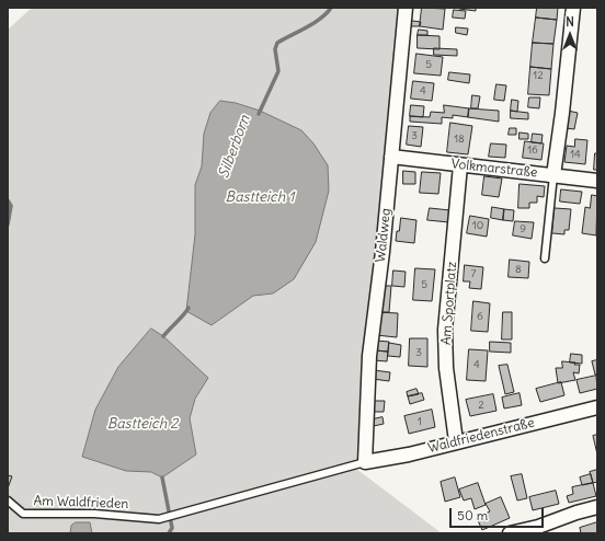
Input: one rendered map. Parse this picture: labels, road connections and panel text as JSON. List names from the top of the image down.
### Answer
{
  "streets": {
    "street": [
      "Volkmarstraße",
      "Waldweg",
      "Am Sportplatz",
      "Waldfriedenstraße"
    ],
    "lane": ["Am Waldfrieden"]
  },
  "crossings": [
    ["Volkmarstraße", "Waldweg"],
    ["Volkmarstraße", "Am Sportplatz"],
    ["Waldweg", "Waldfriedenstraße"],
    ["Waldweg", "Am Waldfrieden"],
    ["Am Sportplatz", "Waldfriedenstraße"],
    ["Waldfriedenstraße", "Am Waldfrieden"]
  ],
  "water": ["Silberborn", "Bastteich 1", "Bastteich 2"],
  "house_numbers": [
    "5",
    "12",
    "4",
    "3",
    "18",
    "16",
    "14",
    "10",
    "9",
    "8",
    "7",
    "5",
    "6",
    "3",
    "4",
    "2",
    "1"
  ],
  "scale_bar": "50 m",
  "north": "top"
}
